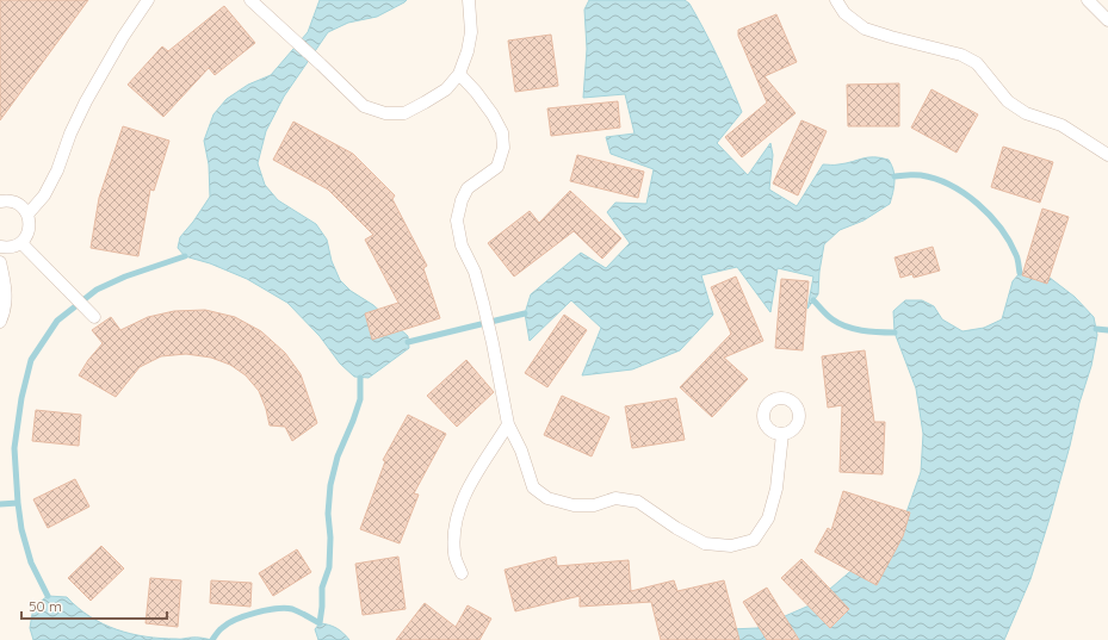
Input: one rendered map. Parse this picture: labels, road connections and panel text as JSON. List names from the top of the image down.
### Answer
{
  "scale_bar": "50 m"
}
